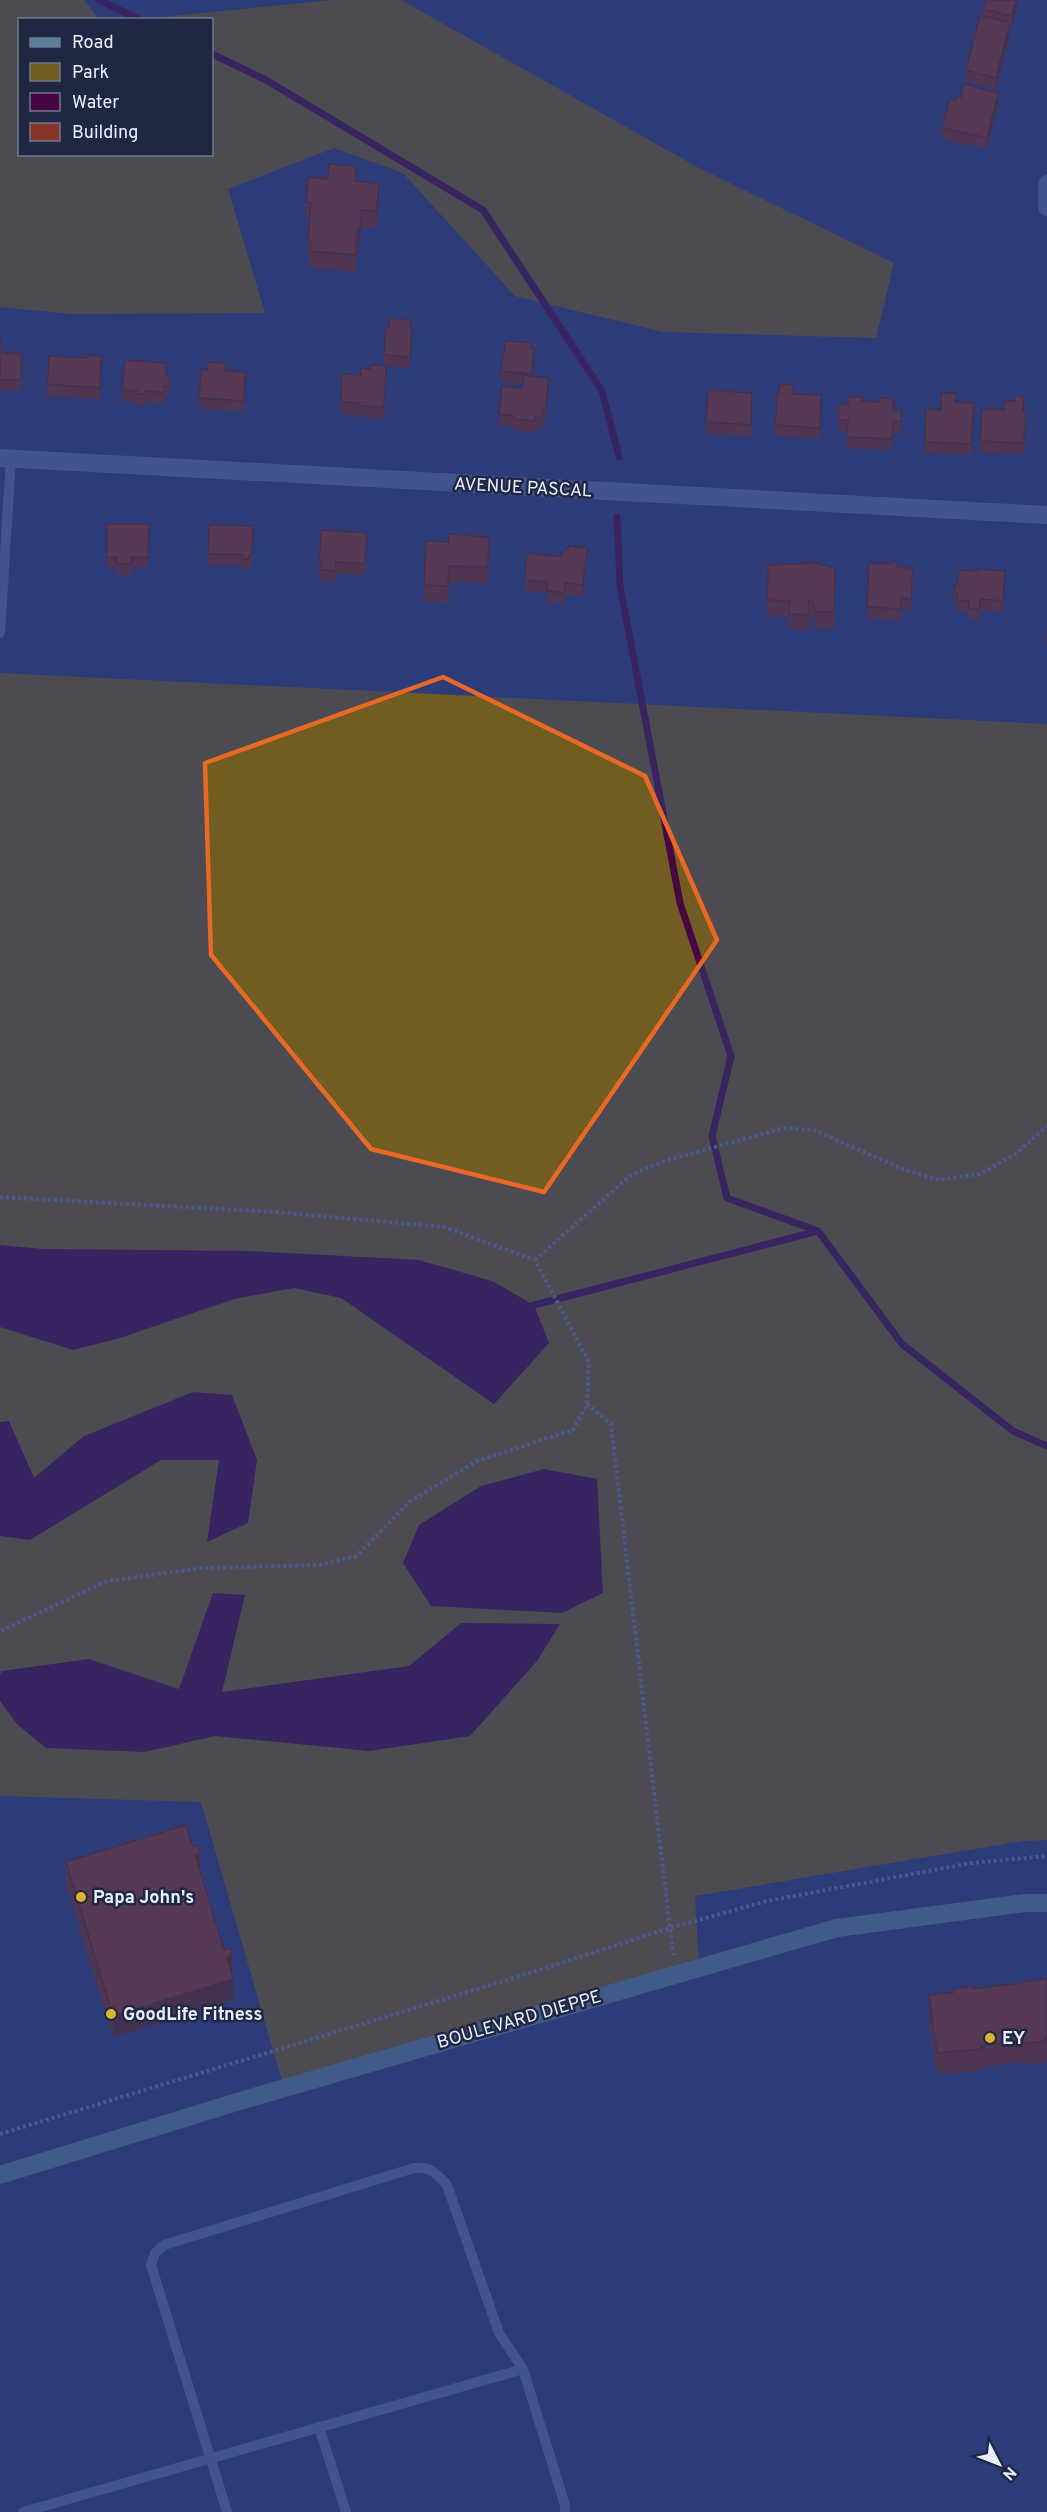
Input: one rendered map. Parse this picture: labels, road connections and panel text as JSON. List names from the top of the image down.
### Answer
{
  "streets": {
    "main road": ["BOULEVARD DIEPPE"],
    "street": ["AVENUE PASCAL"]
  },
  "places": ["Papa John's", "GoodLife Fitness", "EY"],
  "legend": [
    "Road",
    "Park",
    "Water",
    "Building"
  ],
  "north": "bottom right"
}
